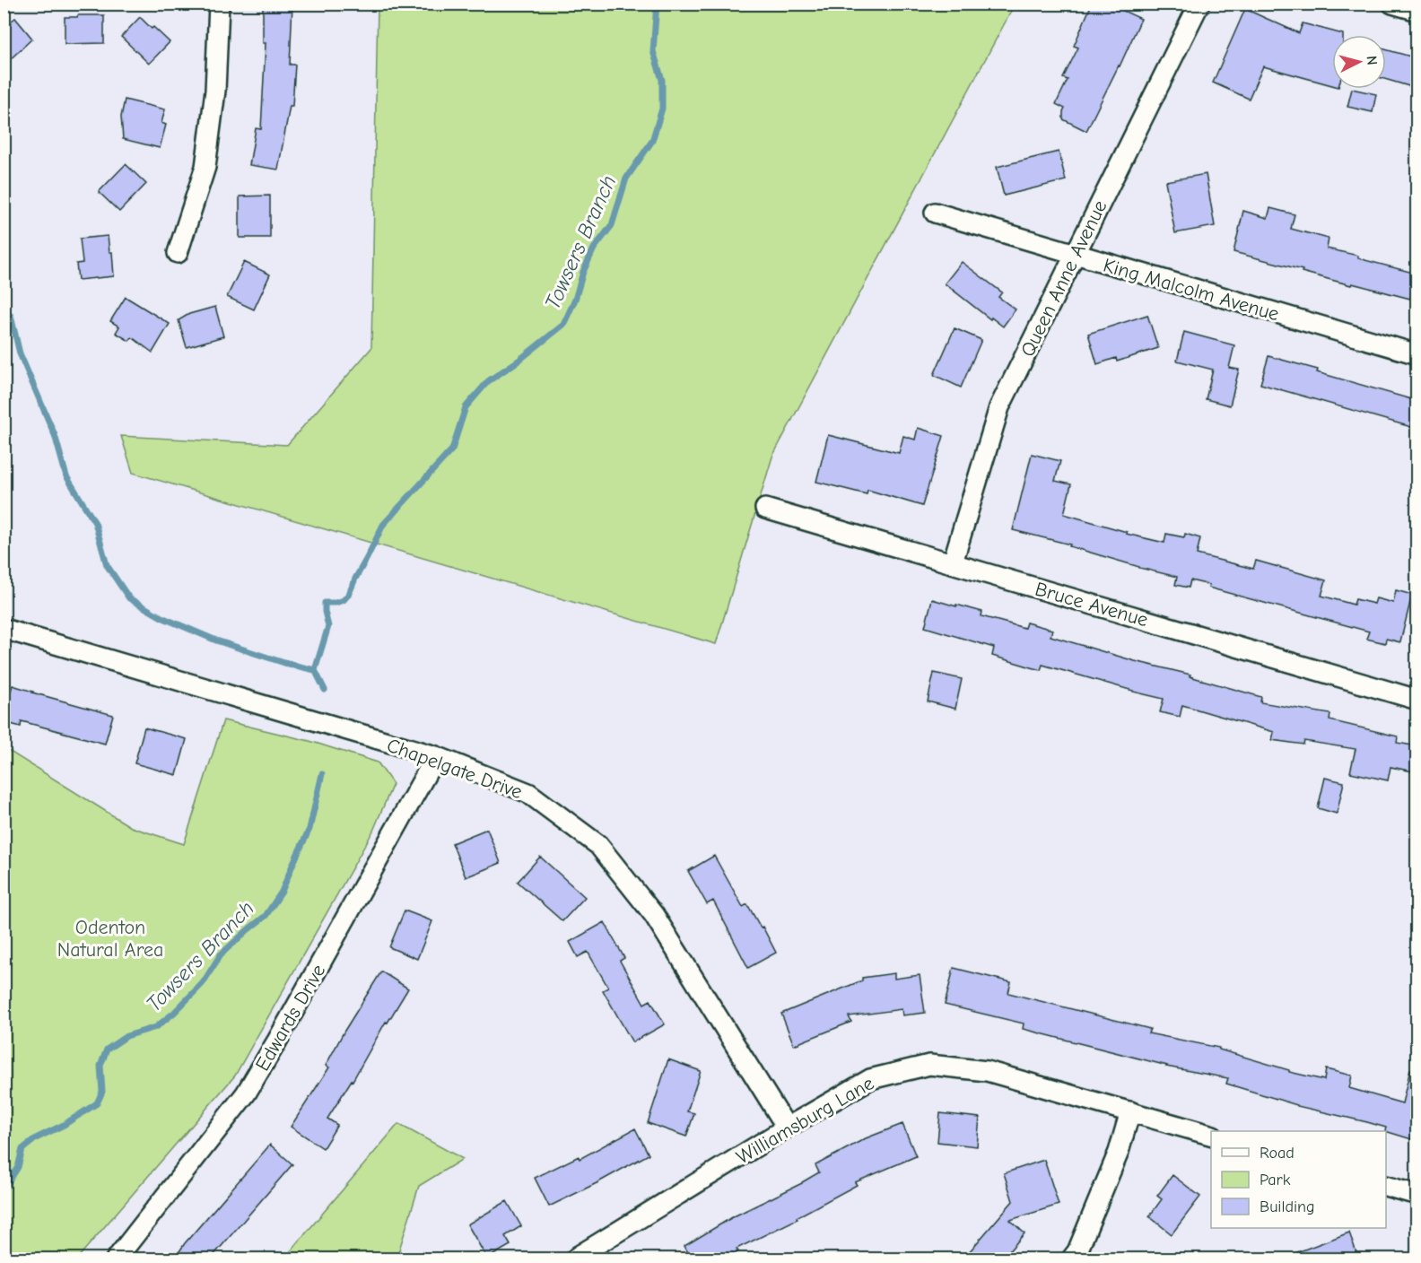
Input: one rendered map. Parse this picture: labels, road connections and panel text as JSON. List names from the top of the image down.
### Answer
{
  "streets": {
    "street": [
      "Queen Anne Avenue",
      "King Malcolm Avenue",
      "Bruce Avenue",
      "Chapelgate Drive",
      "Edwards Drive",
      "Williamsburg Lane"
    ]
  },
  "crossings": [
    ["Queen Anne Avenue", "King Malcolm Avenue"],
    ["Queen Anne Avenue", "Bruce Avenue"],
    ["Chapelgate Drive", "Edwards Drive"],
    ["Chapelgate Drive", "Williamsburg Lane"]
  ],
  "water": ["Towsers Branch"],
  "parks": ["Odenton Natural Area"],
  "legend": ["Road", "Park", "Building"],
  "north": "right"
}
